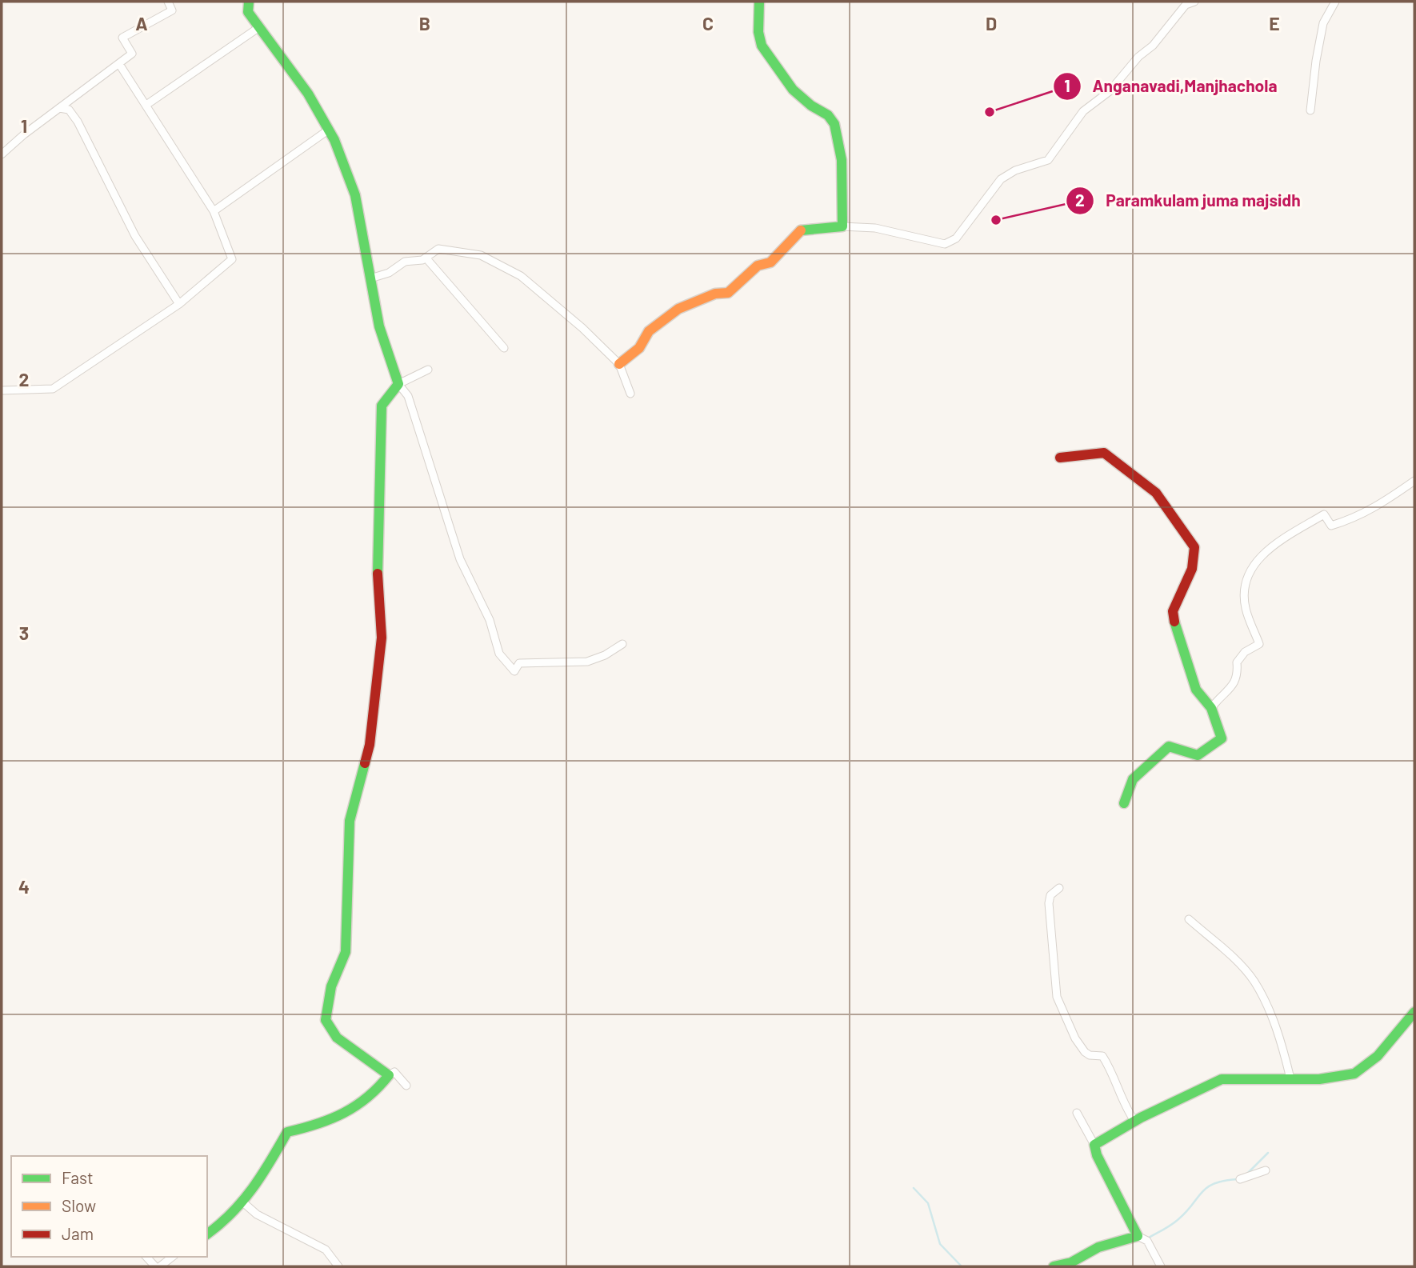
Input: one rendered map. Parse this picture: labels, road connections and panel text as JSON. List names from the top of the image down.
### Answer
{
  "places": ["Anganavadi,Manjhachola", "Paramkulam juma majsidh"],
  "legend": ["Fast", "Slow", "Jam"],
  "grid": {
    "columns": [
      "A",
      "B",
      "C",
      "D",
      "E"
    ],
    "rows": [
      "1",
      "2",
      "3",
      "4"
    ]
  }
}
